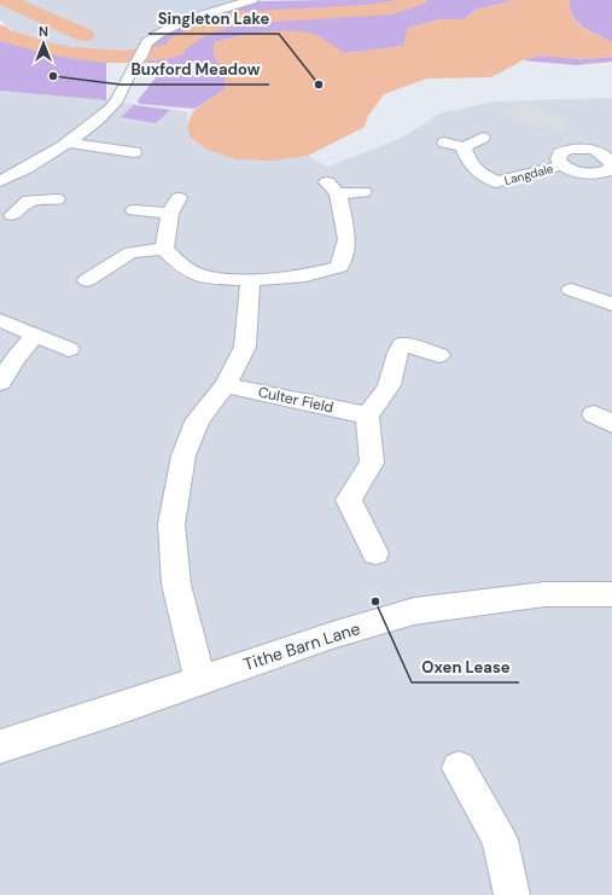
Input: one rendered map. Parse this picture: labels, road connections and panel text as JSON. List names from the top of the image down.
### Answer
{
  "streets": {
    "street": ["Langdale", "Culter Field", "Tithe Barn Lane"]
  },
  "places": ["Buxford Meadow", "Singleton Lake", "Oxen Lease"],
  "north": "top"
}
